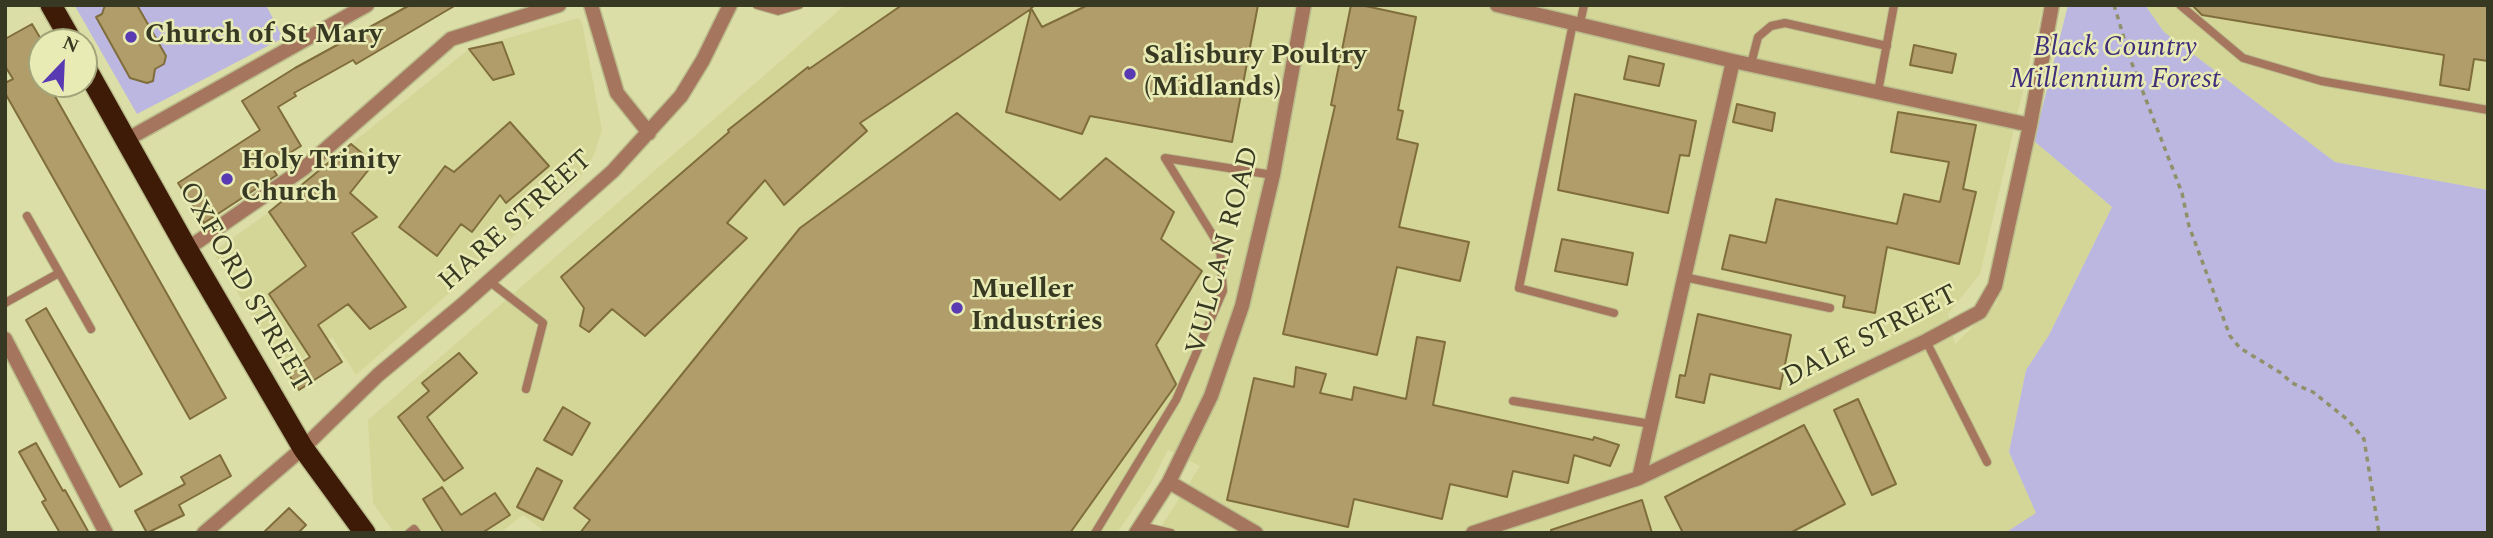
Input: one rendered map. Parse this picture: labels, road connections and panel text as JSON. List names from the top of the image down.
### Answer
{
  "streets": {
    "highway": ["OXFORD STREET"],
    "street": ["HARE STREET", "VULCAN ROAD", "DALE STREET"]
  },
  "crossings": [
    ["HARE STREET", "OXFORD STREET"]
  ],
  "parks": ["Black Country Millennium Forest"],
  "places": [
    "Church of St Mary",
    "Salisbury Poultry (Midlands)",
    "Holy Trinity Church",
    "Mueller Industries"
  ],
  "north": "top right"
}
